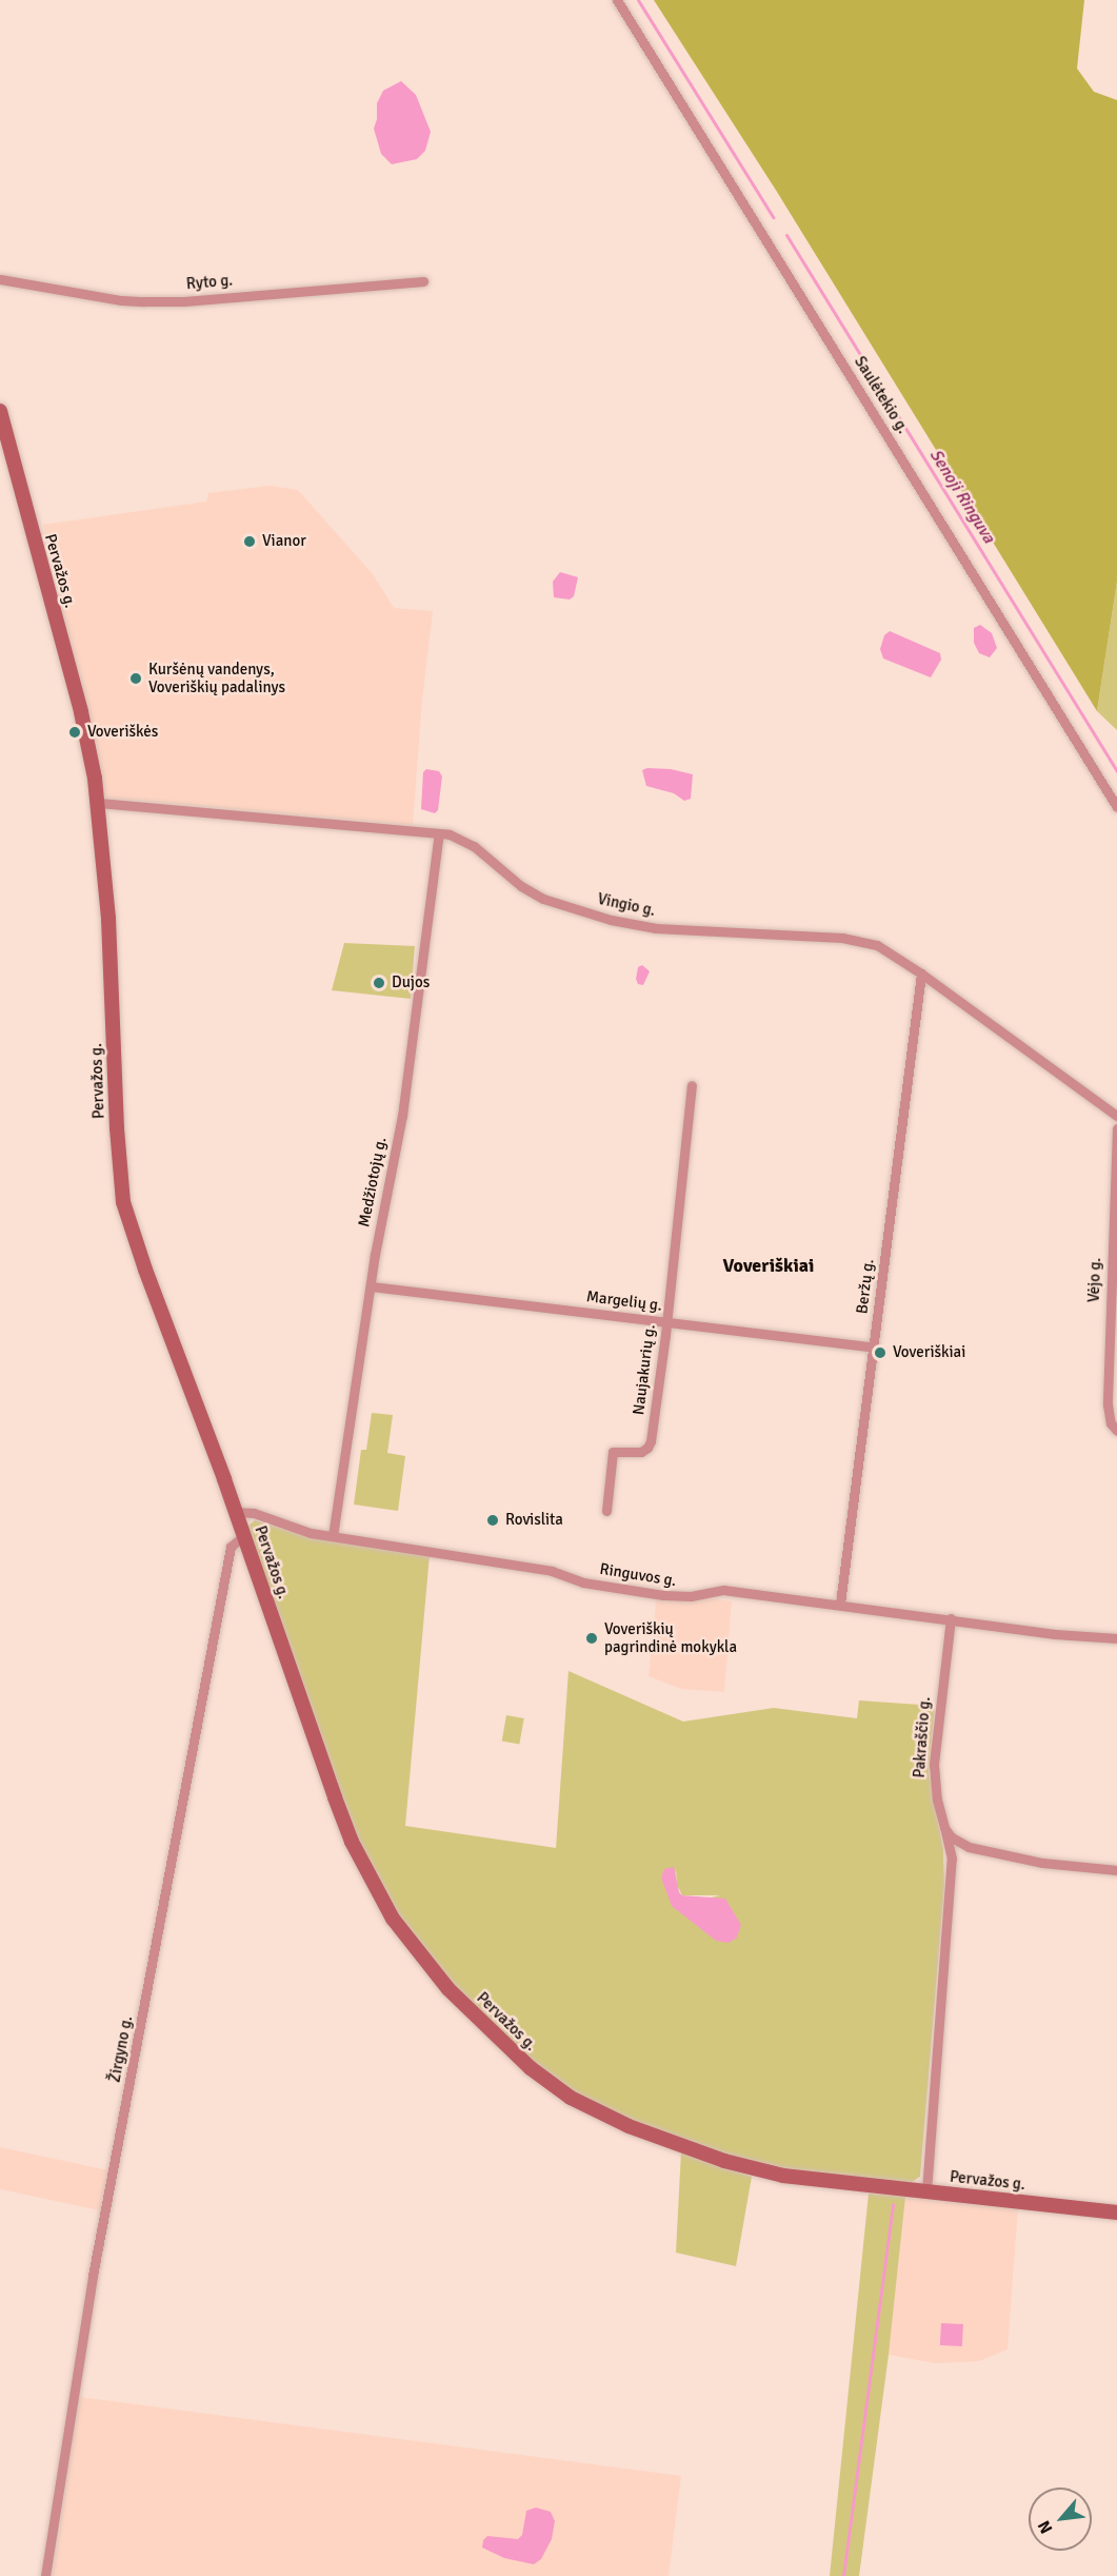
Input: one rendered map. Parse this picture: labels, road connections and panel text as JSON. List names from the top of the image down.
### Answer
{
  "streets": {
    "main road": ["Pervažos g."],
    "street": [
      "Ryto g.",
      "Saulėtekio g.",
      "Vingio g.",
      "Medžiotojų g.",
      "Vėjo g.",
      "Beržų g.",
      "Margelių g.",
      "Naujakurių g.",
      "Ringuvos g.",
      "Pakraščio g.",
      "Žirgyno g."
    ]
  },
  "crossings": [
    ["Pervažos g.", "Vingio g."],
    ["Pervažos g.", "Ringuvos g."],
    ["Pervažos g.", "Pakraščio g."],
    ["Pervažos g.", "Žirgyno g."],
    ["Vingio g.", "Medžiotojų g."],
    ["Vingio g.", "Beržų g."],
    ["Medžiotojų g.", "Margelių g."],
    ["Medžiotojų g.", "Ringuvos g."],
    ["Beržų g.", "Margelių g."],
    ["Beržų g.", "Ringuvos g."],
    ["Margelių g.", "Naujakurių g."],
    ["Ringuvos g.", "Pakraščio g."]
  ],
  "districts": ["Voveriškiai"],
  "water": ["Senoji Ringuva"],
  "places": [
    "Vianor",
    "Kuršėnų vandenys, Voveriškių padalinys",
    "Voveriškės",
    "Dujos",
    "Voveriškiai",
    "Rovislita",
    "Voveriškių pagrindinė mokykla"
  ],
  "north": "bottom left"
}
